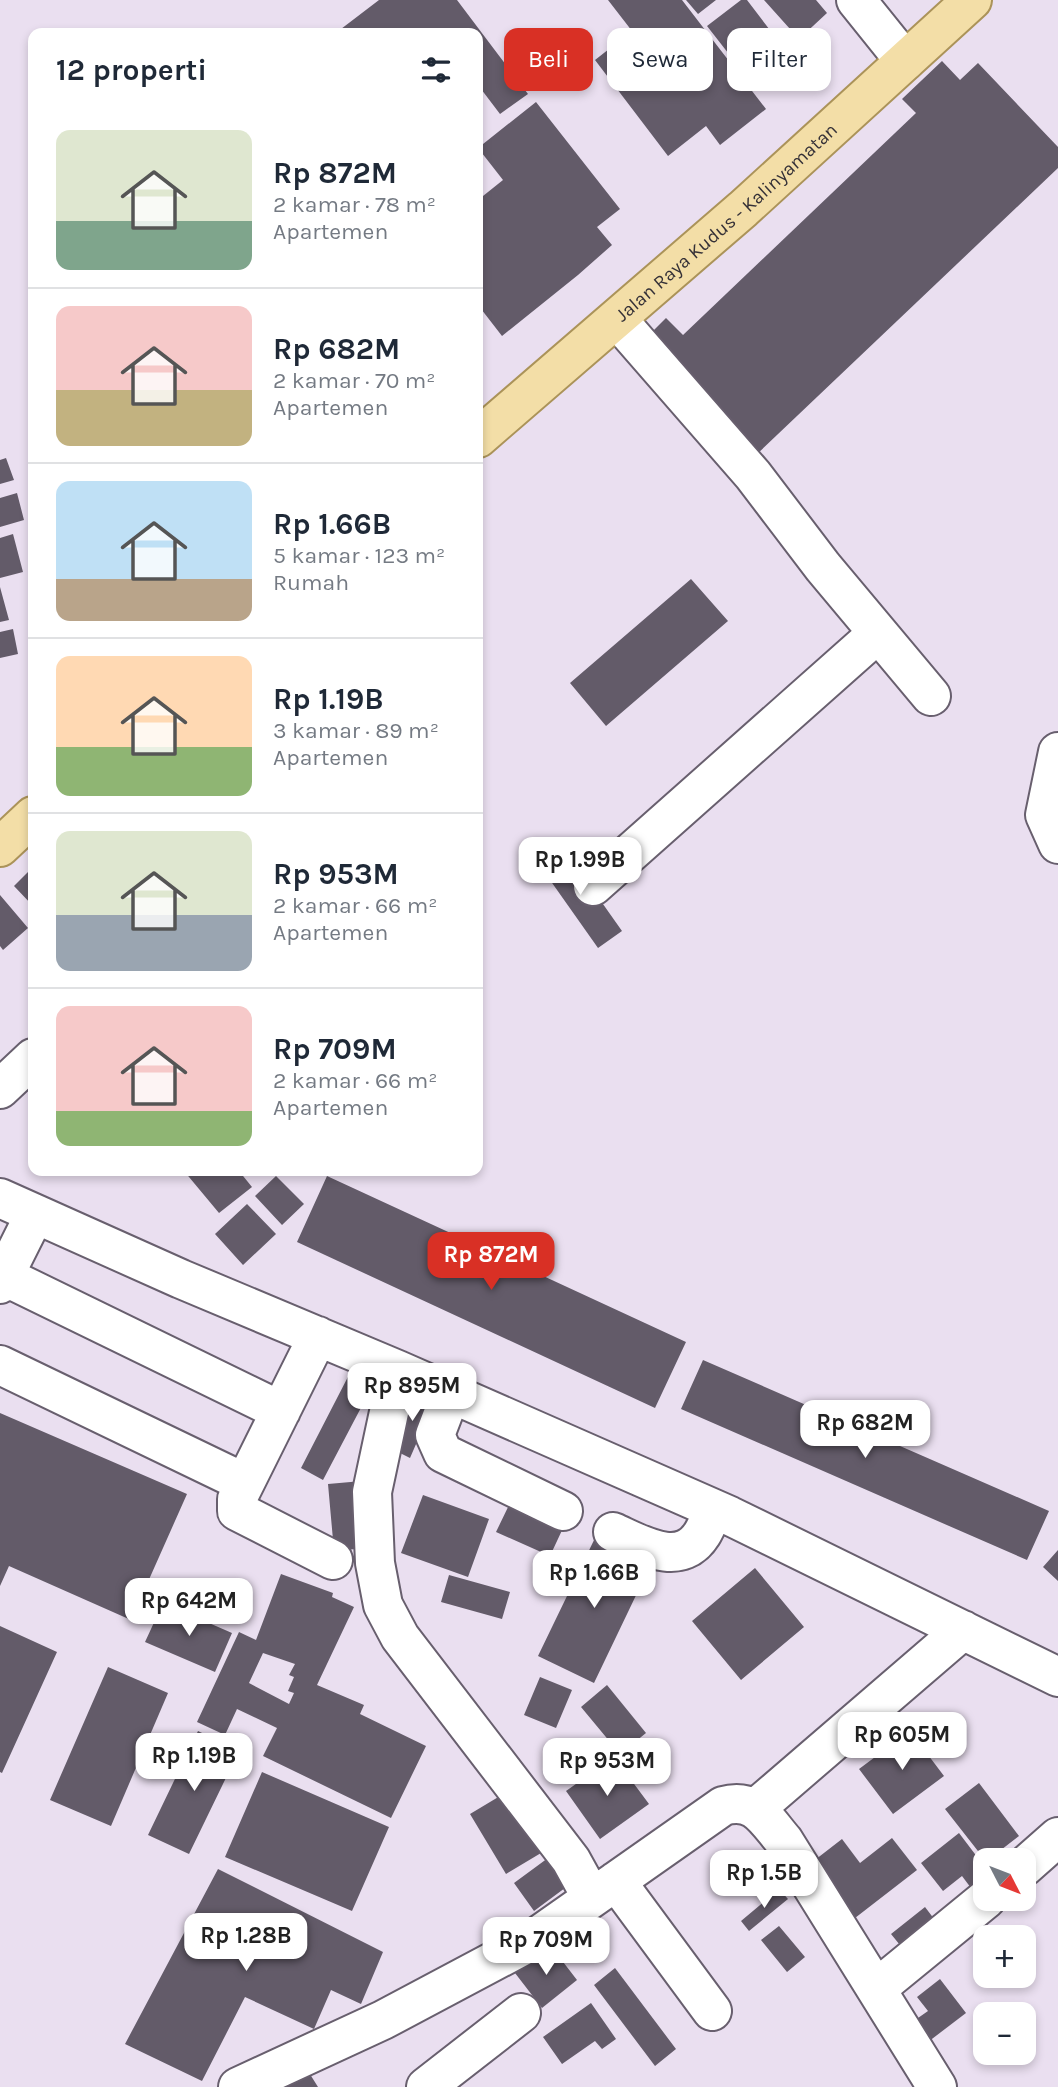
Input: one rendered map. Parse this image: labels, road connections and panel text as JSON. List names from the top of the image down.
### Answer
{
  "streets": {
    "main road": ["Jalan Raya Kudus - Kalinyamatan"]
  },
  "north": "bottom right",
  "page": {
    "chip": ["Beli", "Sewa", "Filter"],
    "heading": "12 properti",
    "list": [
      {
        "name": "Rp 872M",
        "note": "2 kamar · 78 m² · Apartemen"
      },
      {
        "name": "Rp 682M",
        "note": "2 kamar · 70 m² · Apartemen"
      },
      {
        "name": "Rp 1.66B",
        "note": "5 kamar · 123 m² · Rumah"
      },
      {
        "name": "Rp 1.19B",
        "note": "3 kamar · 89 m² · Apartemen"
      },
      {
        "name": "Rp 953M",
        "note": "2 kamar · 66 m² · Apartemen"
      },
      {
        "name": "Rp 709M",
        "note": "2 kamar · 66 m² · Apartemen"
      }
    ],
    "price": [
      "Rp 1.99B",
      "Rp 872M",
      "Rp 895M",
      "Rp 682M",
      "Rp 1.66B",
      "Rp 642M",
      "Rp 605M",
      "Rp 1.19B",
      "Rp 953M",
      "Rp 1.5B",
      "Rp 1.28B",
      "Rp 709M"
    ],
    "map_buttons": ["+", "−"]
  }
}
